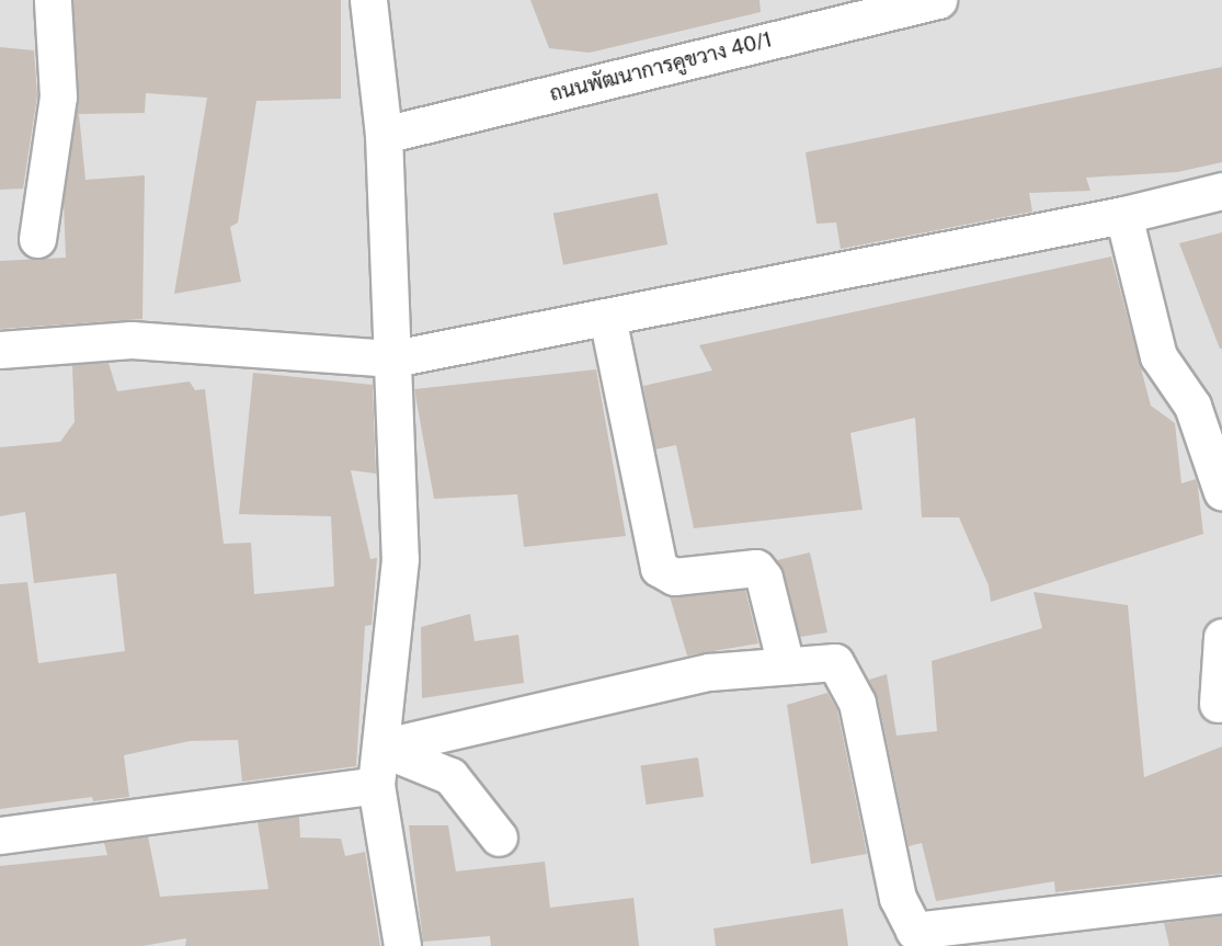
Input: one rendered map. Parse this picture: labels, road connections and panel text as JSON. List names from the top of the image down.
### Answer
{
  "streets": {
    "street": ["ถนนพัฒนาการคูขวาง 40/1"]
  }
}
